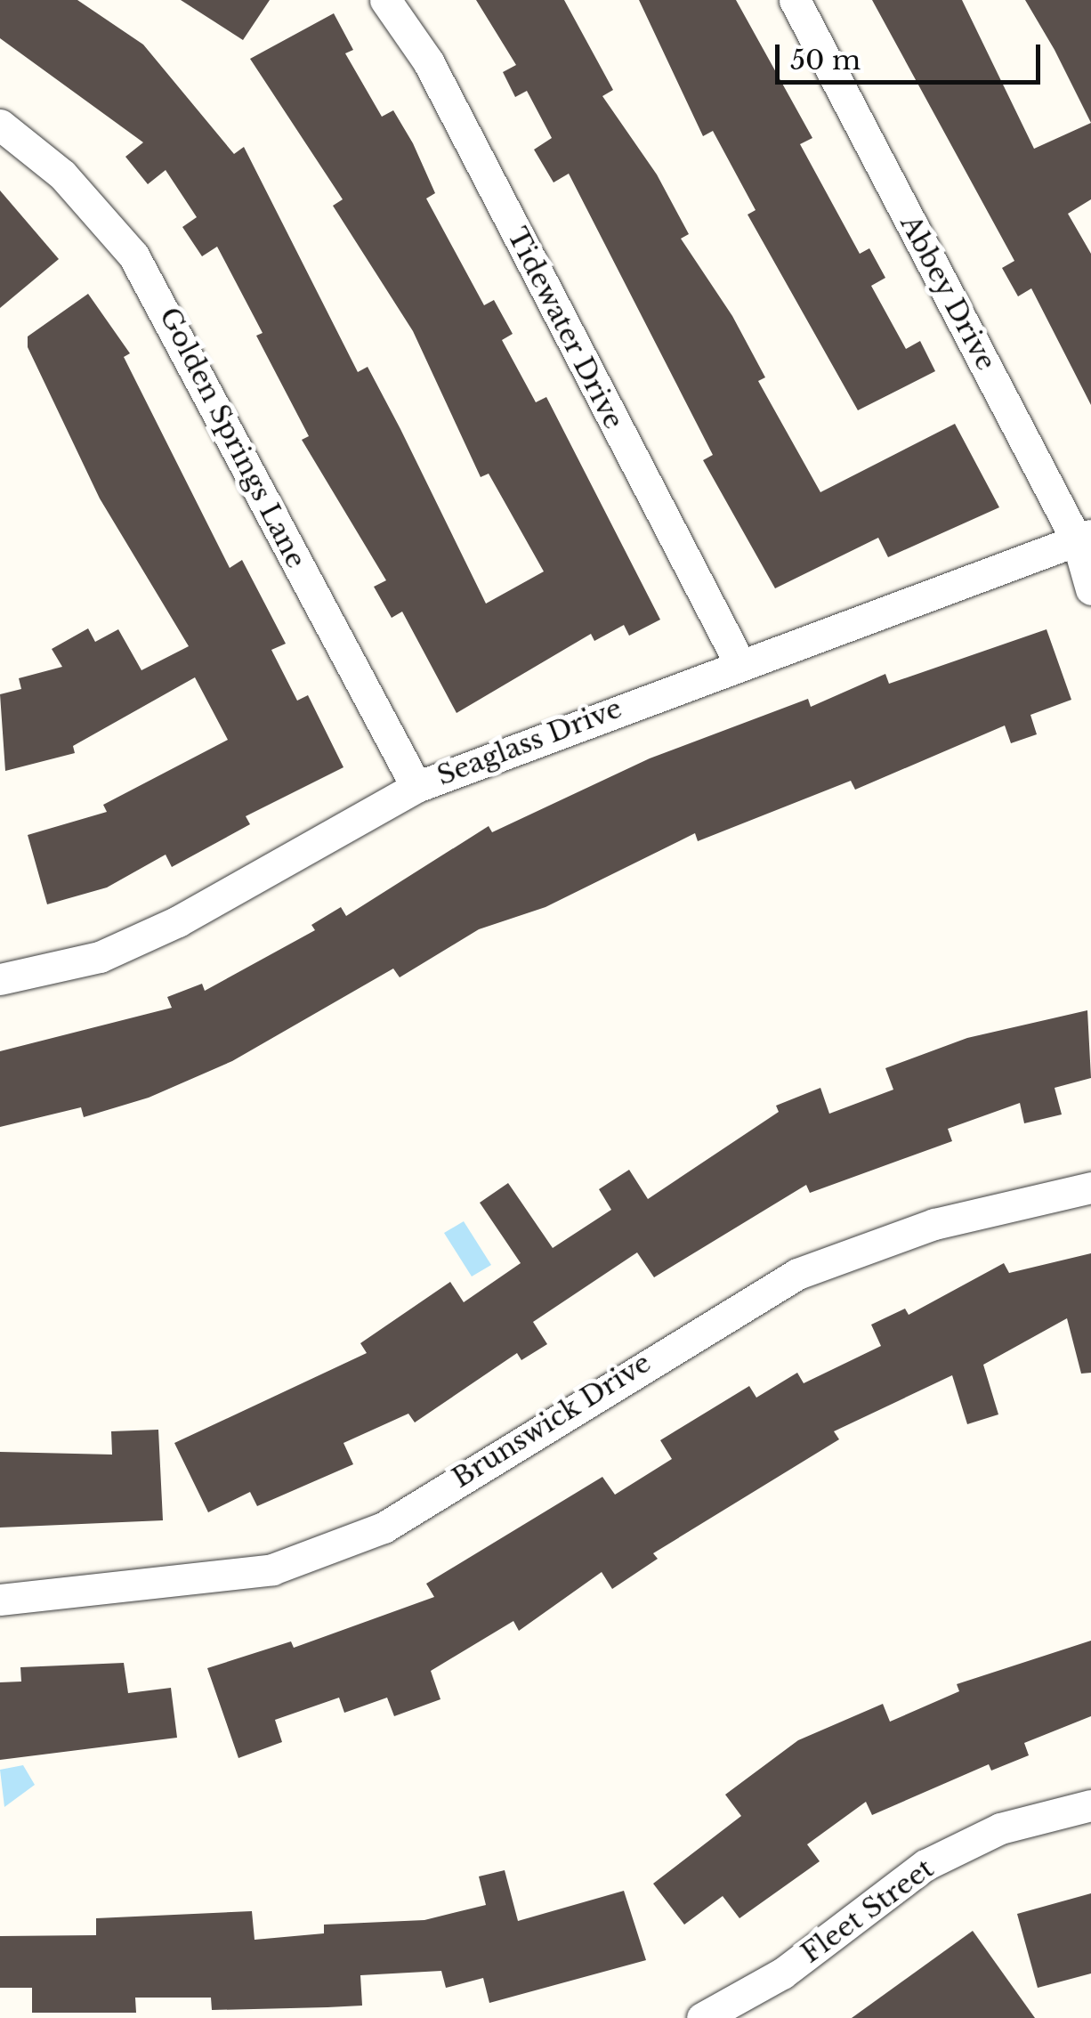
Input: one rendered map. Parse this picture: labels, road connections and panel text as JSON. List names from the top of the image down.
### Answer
{
  "streets": {
    "street": [
      "Abbey Drive",
      "Tidewater Drive",
      "Golden Springs Lane",
      "Seaglass Drive",
      "Brunswick Drive",
      "Fleet Street"
    ]
  },
  "crossings": [
    ["Abbey Drive", "Seaglass Drive"],
    ["Tidewater Drive", "Seaglass Drive"],
    ["Golden Springs Lane", "Seaglass Drive"]
  ],
  "scale_bar": "50 m"
}
